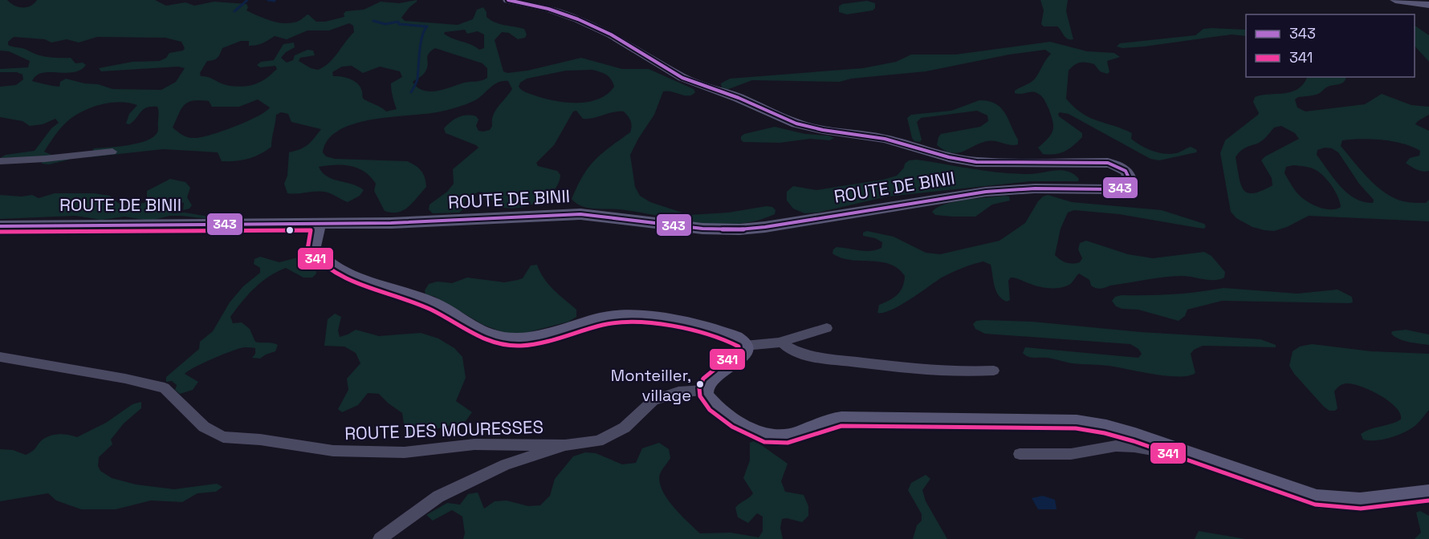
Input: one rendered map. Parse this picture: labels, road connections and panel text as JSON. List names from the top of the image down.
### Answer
{
  "streets": {
    "street": ["ROUTE DE BINII", "ROUTE DES MOURESSES"]
  },
  "places": ["Monteiller, village"],
  "lines": ["transit line 343", "transit line 341"],
  "legend": ["343", "341"]
}
